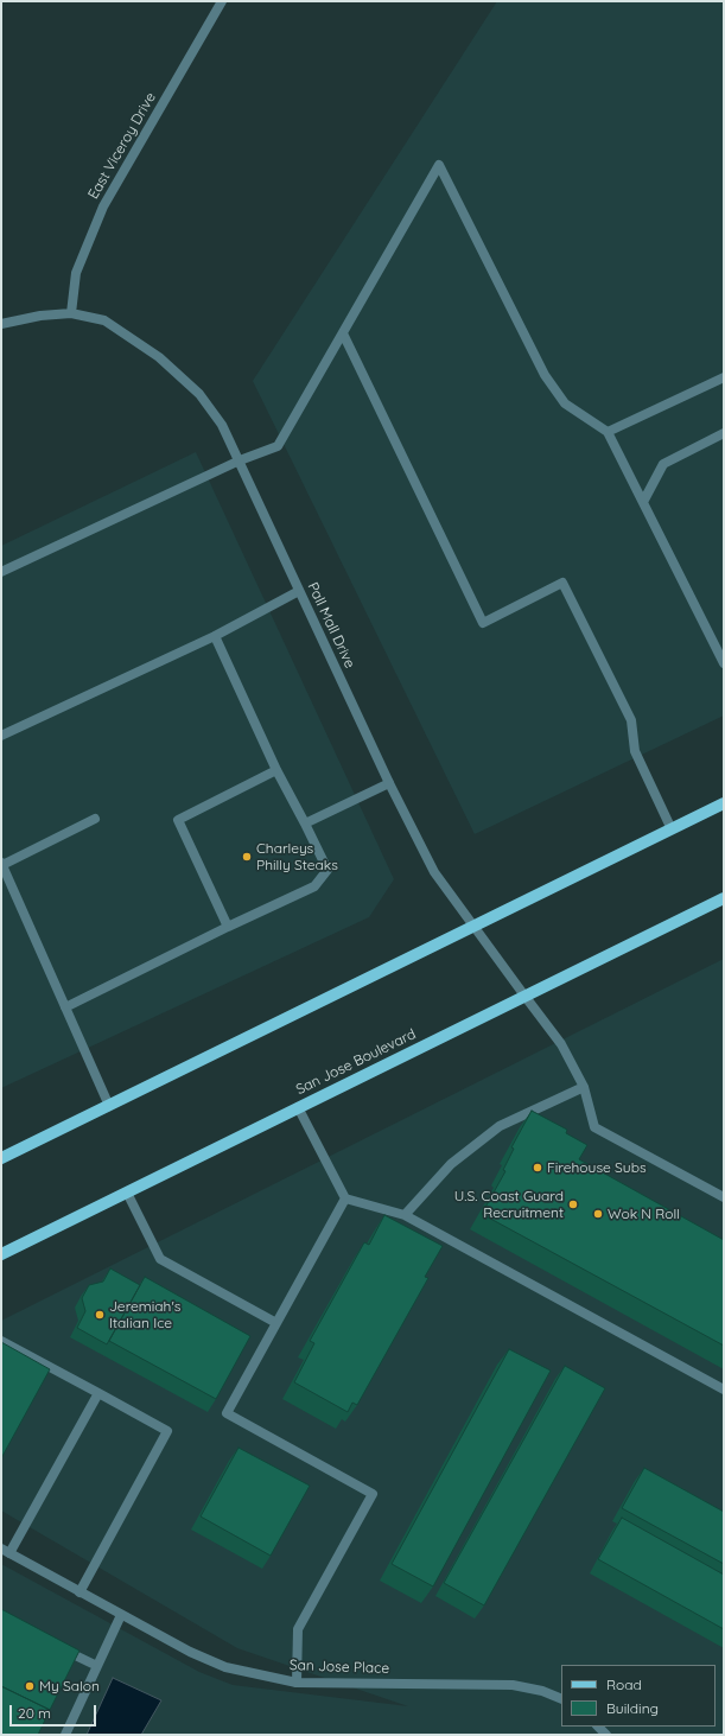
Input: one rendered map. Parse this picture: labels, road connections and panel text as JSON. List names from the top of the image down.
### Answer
{
  "streets": {
    "main road": ["San Jose Boulevard"],
    "street": ["East Viceroy Drive", "Pall Mall Drive", "San Jose Place"]
  },
  "crossings": [
    ["East Viceroy Drive", "Pall Mall Drive"],
    ["Pall Mall Drive", "San Jose Boulevard"]
  ],
  "places": [
    "Charleys Philly Steaks",
    "Firehouse Subs",
    "U.S. Coast Guard Recruitment",
    "Wok N Roll",
    "Jeremiah's Italian Ice",
    "My Salon"
  ],
  "legend": ["Road", "Building"],
  "scale_bar": "20 m"
}
